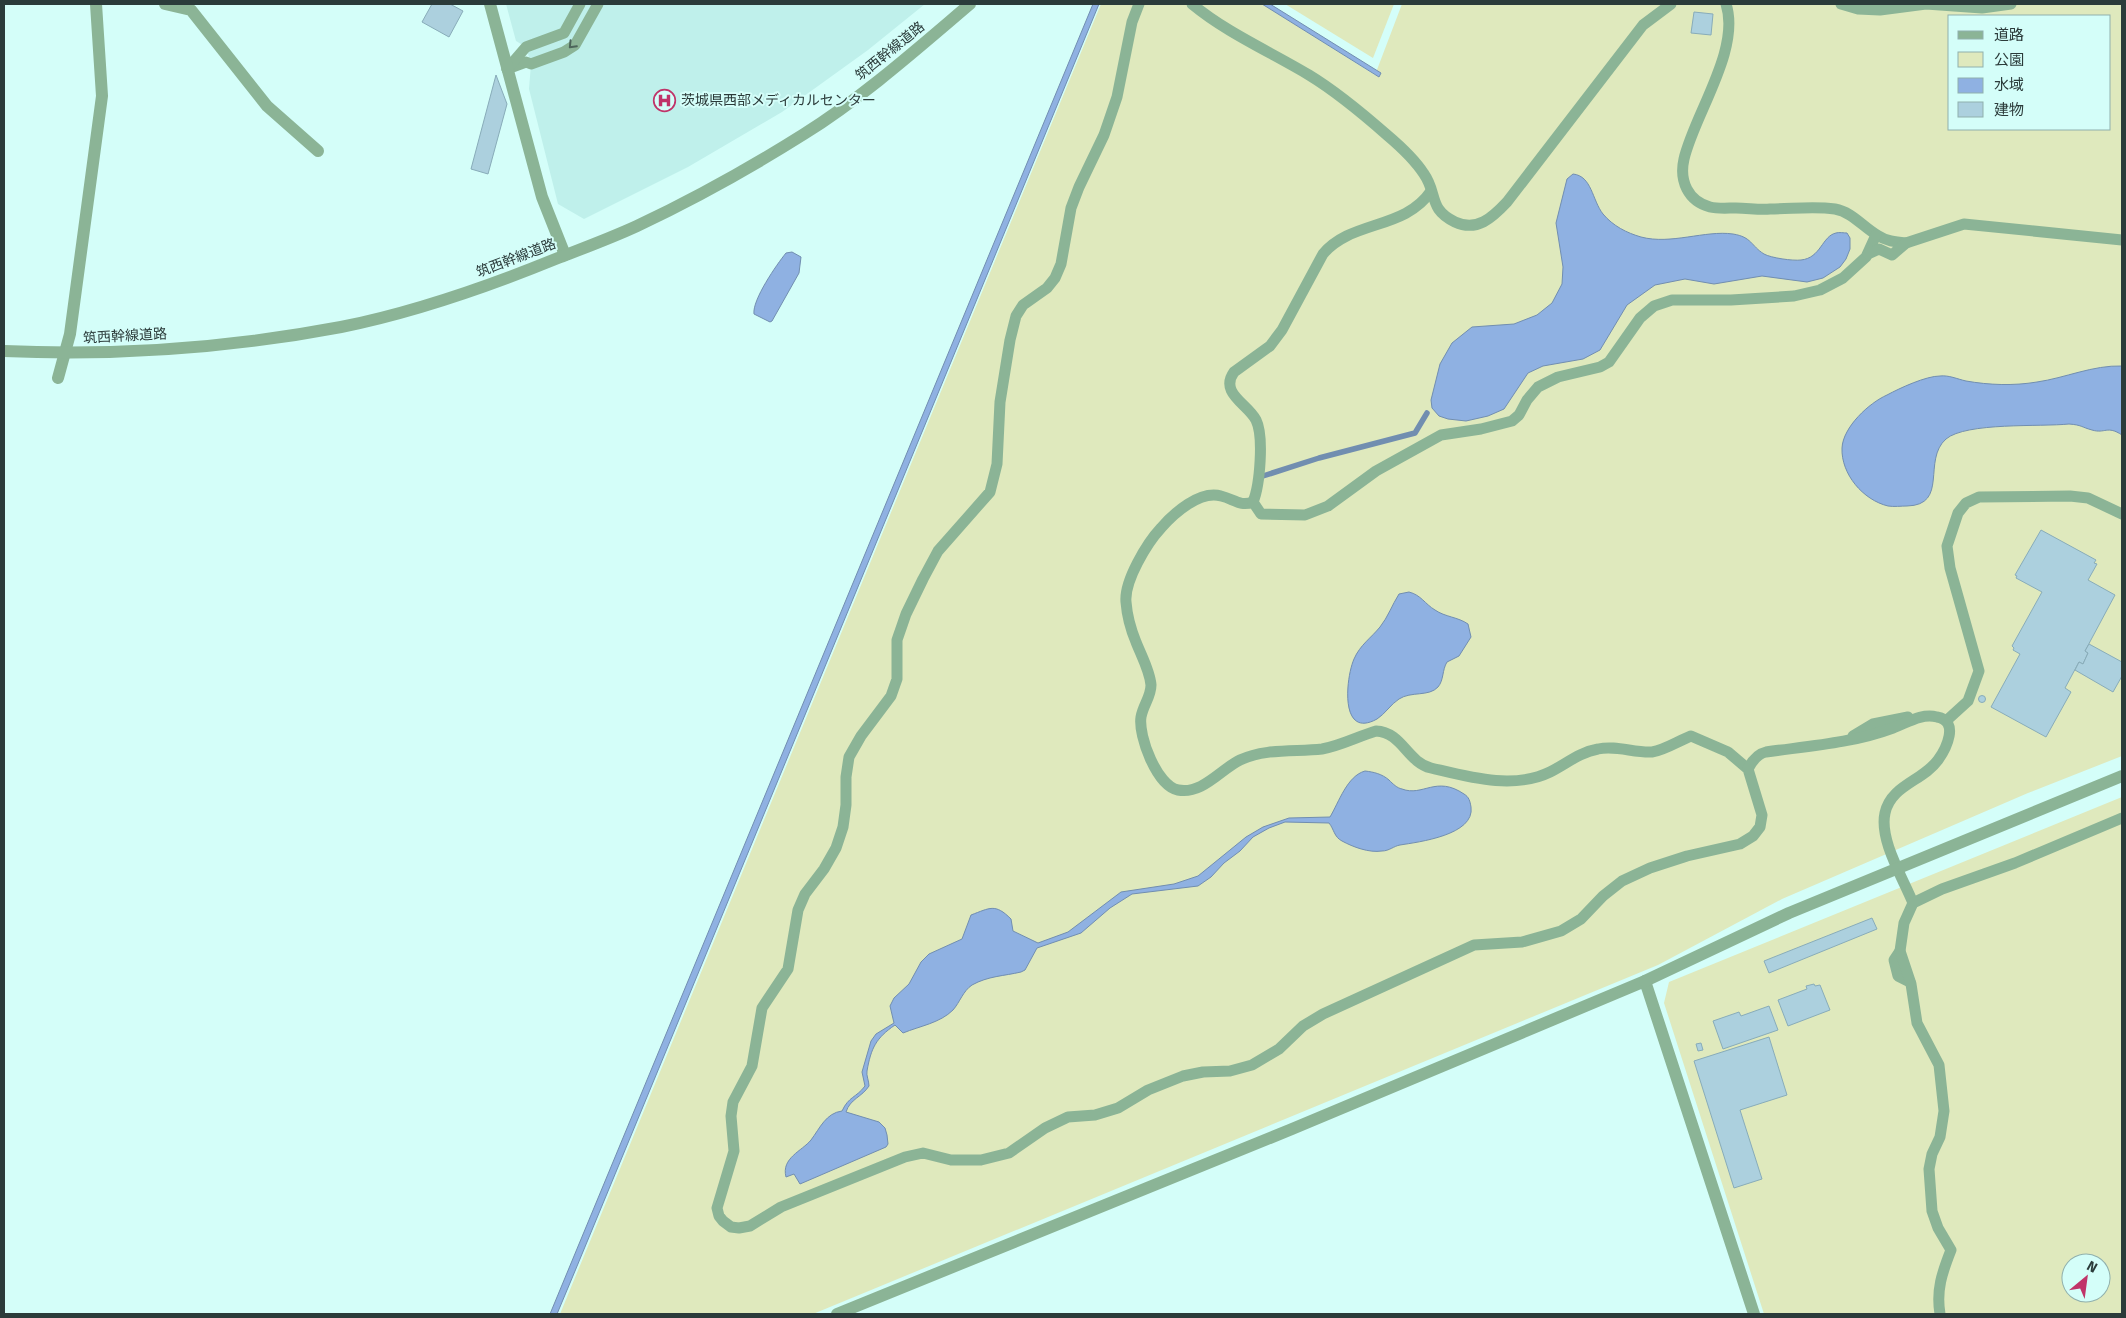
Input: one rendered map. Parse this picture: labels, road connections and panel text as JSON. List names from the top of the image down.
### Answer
{
  "streets": {
    "street": ["筑西幹線道路"]
  },
  "places": {
    "hospital": ["茨城県西部メディカルセンター"]
  },
  "legend": [
    "道路",
    "公園",
    "水域",
    "建物"
  ],
  "north": "top right"
}
